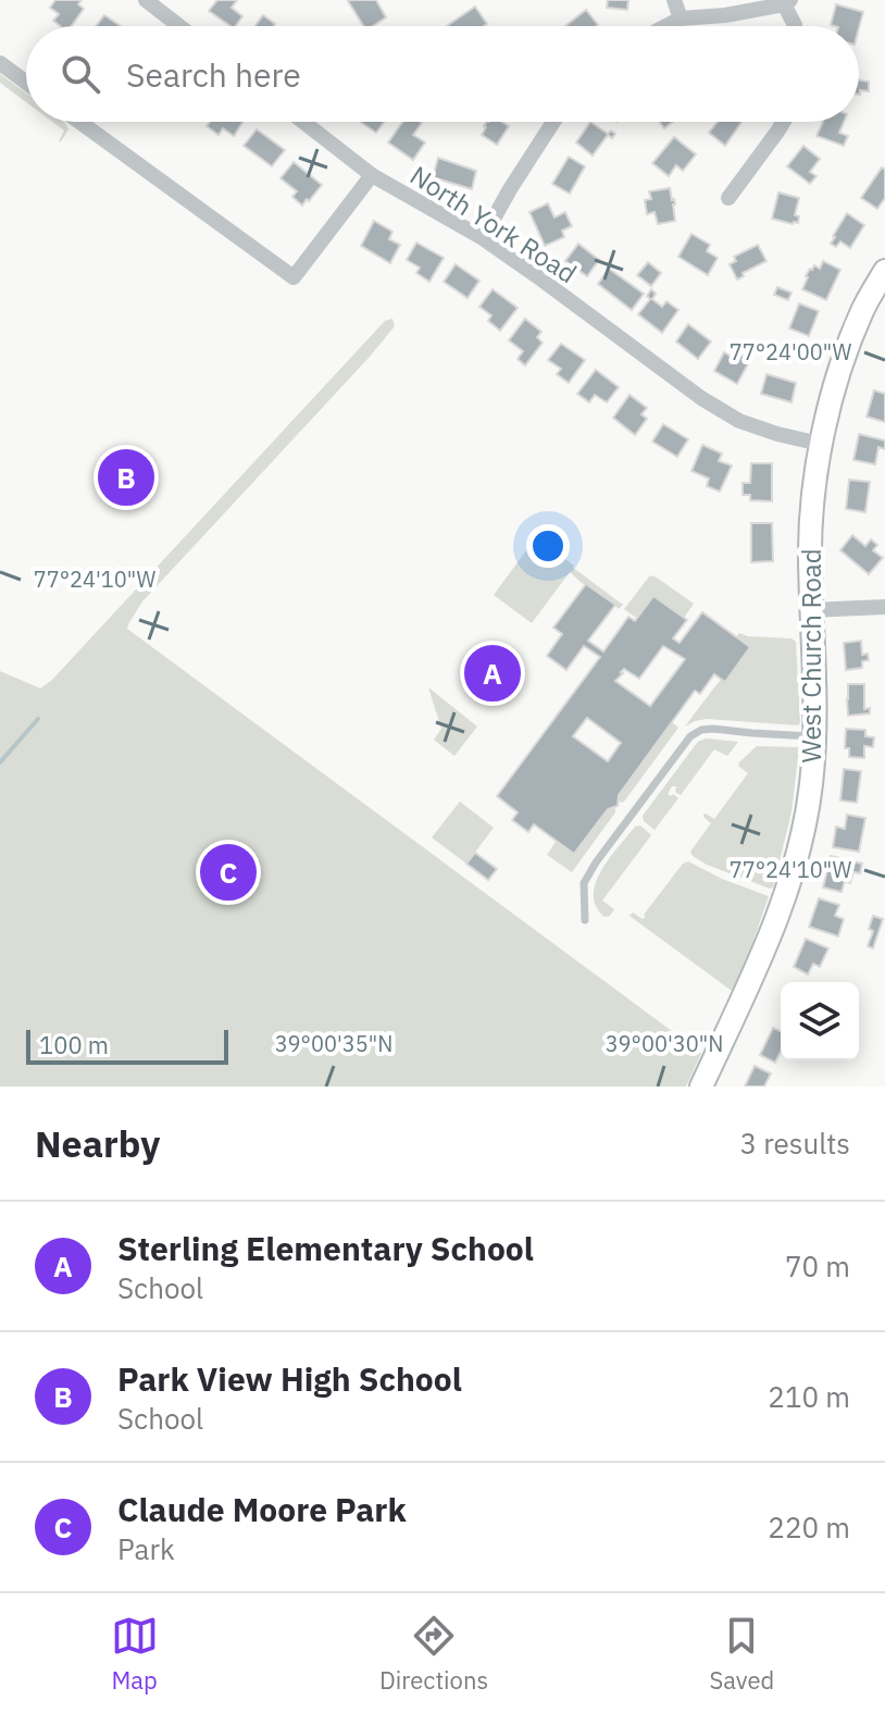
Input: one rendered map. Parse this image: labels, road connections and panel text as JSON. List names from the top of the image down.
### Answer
{
  "streets": {
    "main road": ["West Church Road"],
    "street": ["North York Road"]
  },
  "crossings": [
    ["North York Road", "West Church Road"]
  ],
  "scale_bar": "100 m",
  "page": {
    "search": "Search here",
    "pins": ["B", "A", "C"],
    "scale": "100 m",
    "heading": ["Nearby", "3 results"],
    "list": [
      {
        "mark": "A",
        "name": "Sterling Elementary School",
        "note": "School",
        "value": "70 m"
      },
      {
        "mark": "B",
        "name": "Park View High School",
        "note": "School",
        "value": "210 m"
      },
      {
        "mark": "C",
        "name": "Claude Moore Park",
        "note": "Park",
        "value": "220 m"
      }
    ],
    "nav": ["Map", "Directions", "Saved"]
  },
  "coordinates": [
    "77°24'00\"W",
    "77°24'10\"W",
    "39°00'35\"N",
    "39°00'30\"N"
  ]
}
